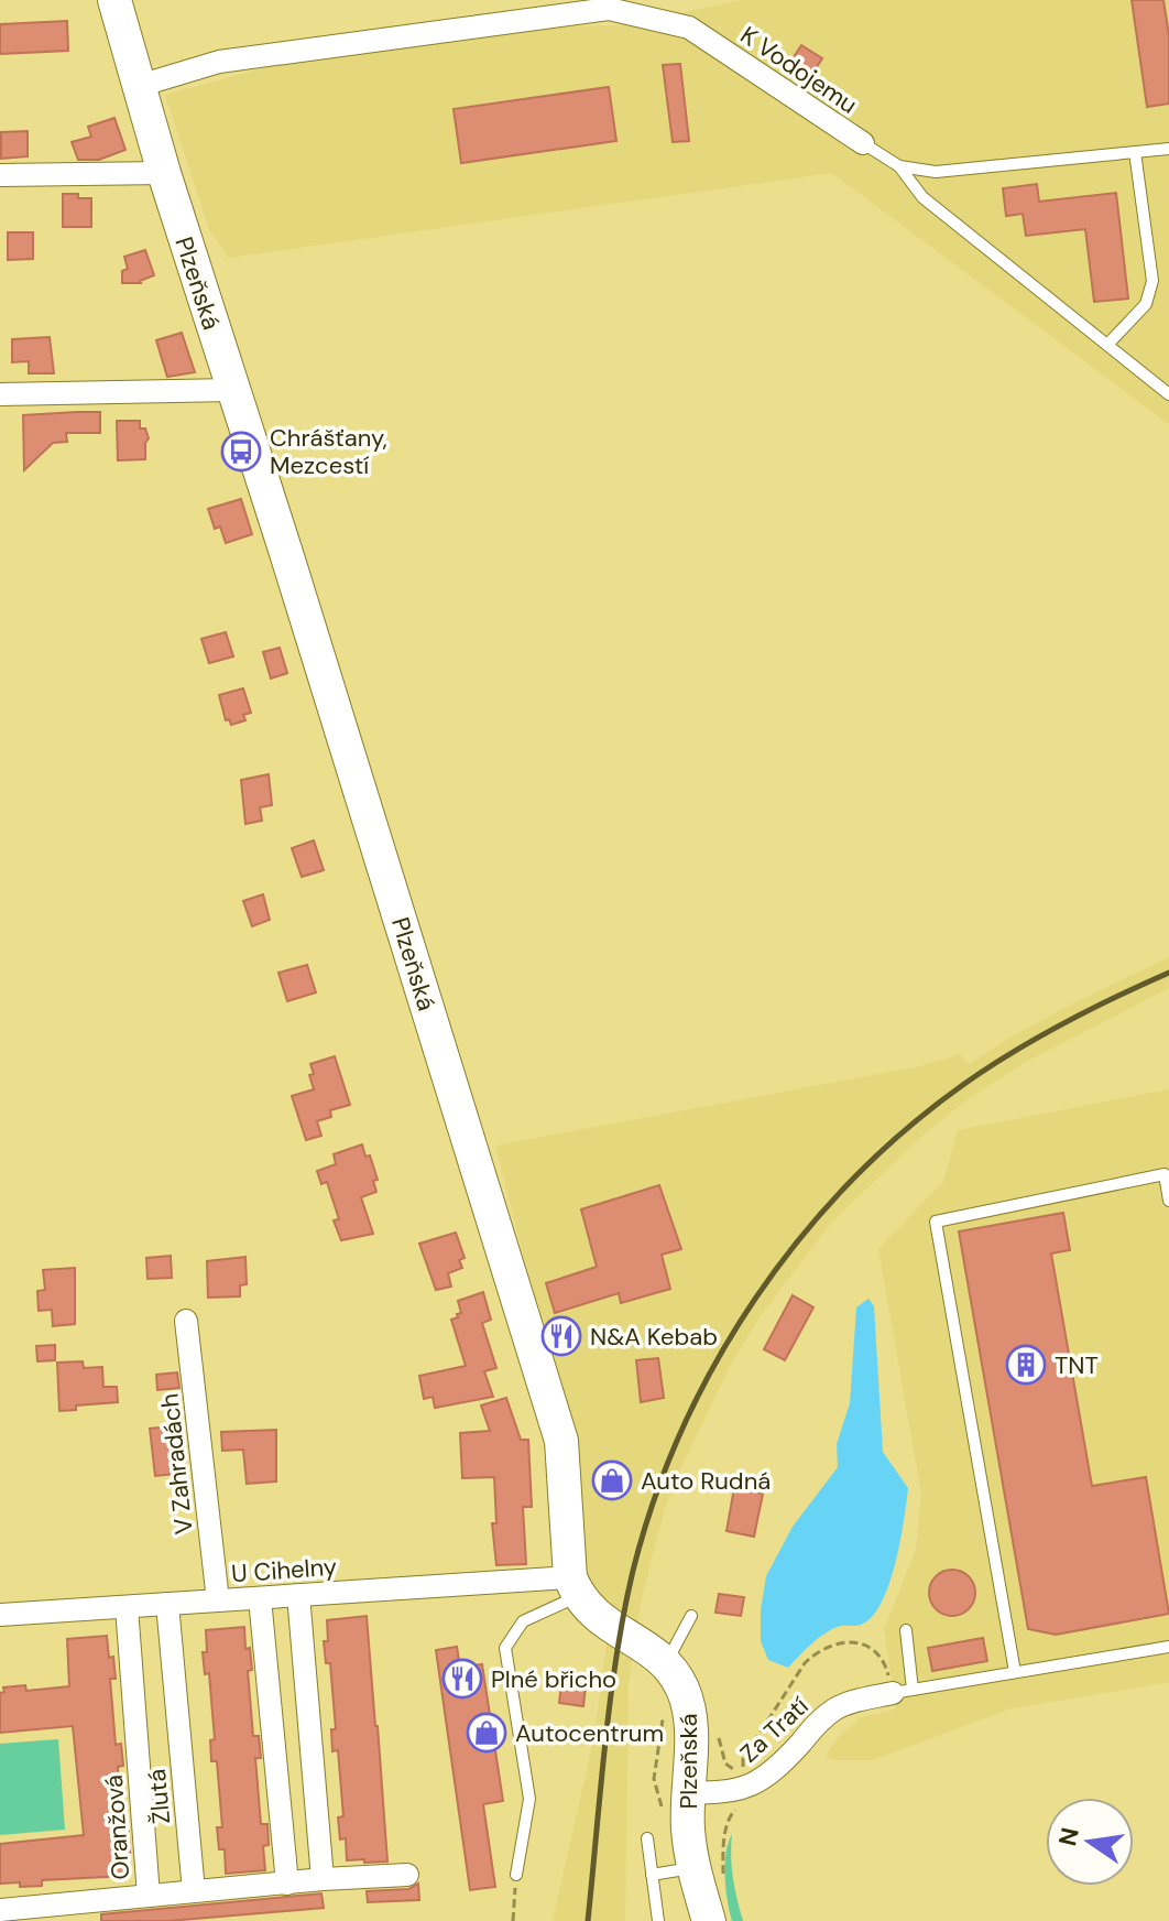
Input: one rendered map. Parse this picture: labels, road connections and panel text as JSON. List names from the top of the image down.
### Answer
{
  "streets": {
    "main road": ["Plzeňská"],
    "street": [
      "K Vodojemu",
      "V Zahradách",
      "U Cihelny",
      "Za Tratí",
      "Žlutá",
      "Oranžová"
    ]
  },
  "crossings": [
    ["K Vodojemu", "Plzeňská"],
    ["Plzeňská", "U Cihelny"],
    ["Plzeňská", "Za Tratí"],
    ["V Zahradách", "U Cihelny"],
    ["U Cihelny", "Žlutá"],
    ["U Cihelny", "Oranžová"]
  ],
  "places": {
    "bus stop": ["Chrášťany, Mezcestí"],
    "restaurant": ["N&A Kebab", "Plné břicho"],
    "building": ["TNT"],
    "shop": ["Auto Rudná", "Autocentrum"]
  },
  "north": "left"
}
